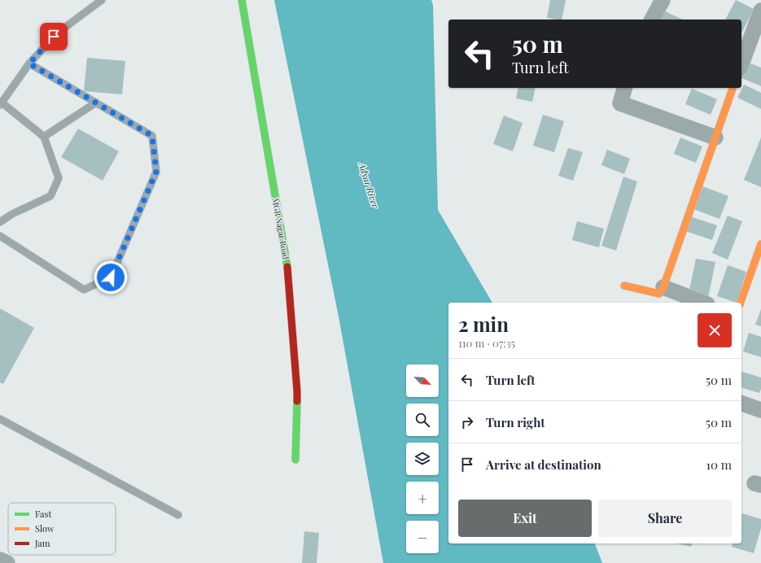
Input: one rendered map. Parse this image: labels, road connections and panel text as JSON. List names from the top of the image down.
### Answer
{
  "streets": {
    "street": ["MGR Nagar Road"]
  },
  "water": ["Adyar River"],
  "legend": ["Fast", "Slow", "Jam"],
  "north": "bottom right",
  "page": {
    "turn": ["50 m", "Turn left"],
    "heading": ["2 min", "110 m · 07:35"],
    "list": [
      {
        "name": "Turn left",
        "value": "50 m"
      },
      {
        "name": "Turn right",
        "value": "50 m"
      },
      {
        "name": "Arrive at destination",
        "value": "10 m"
      }
    ],
    "map_buttons": ["+", "−"],
    "buttons": ["Exit", "Share"]
  }
}
